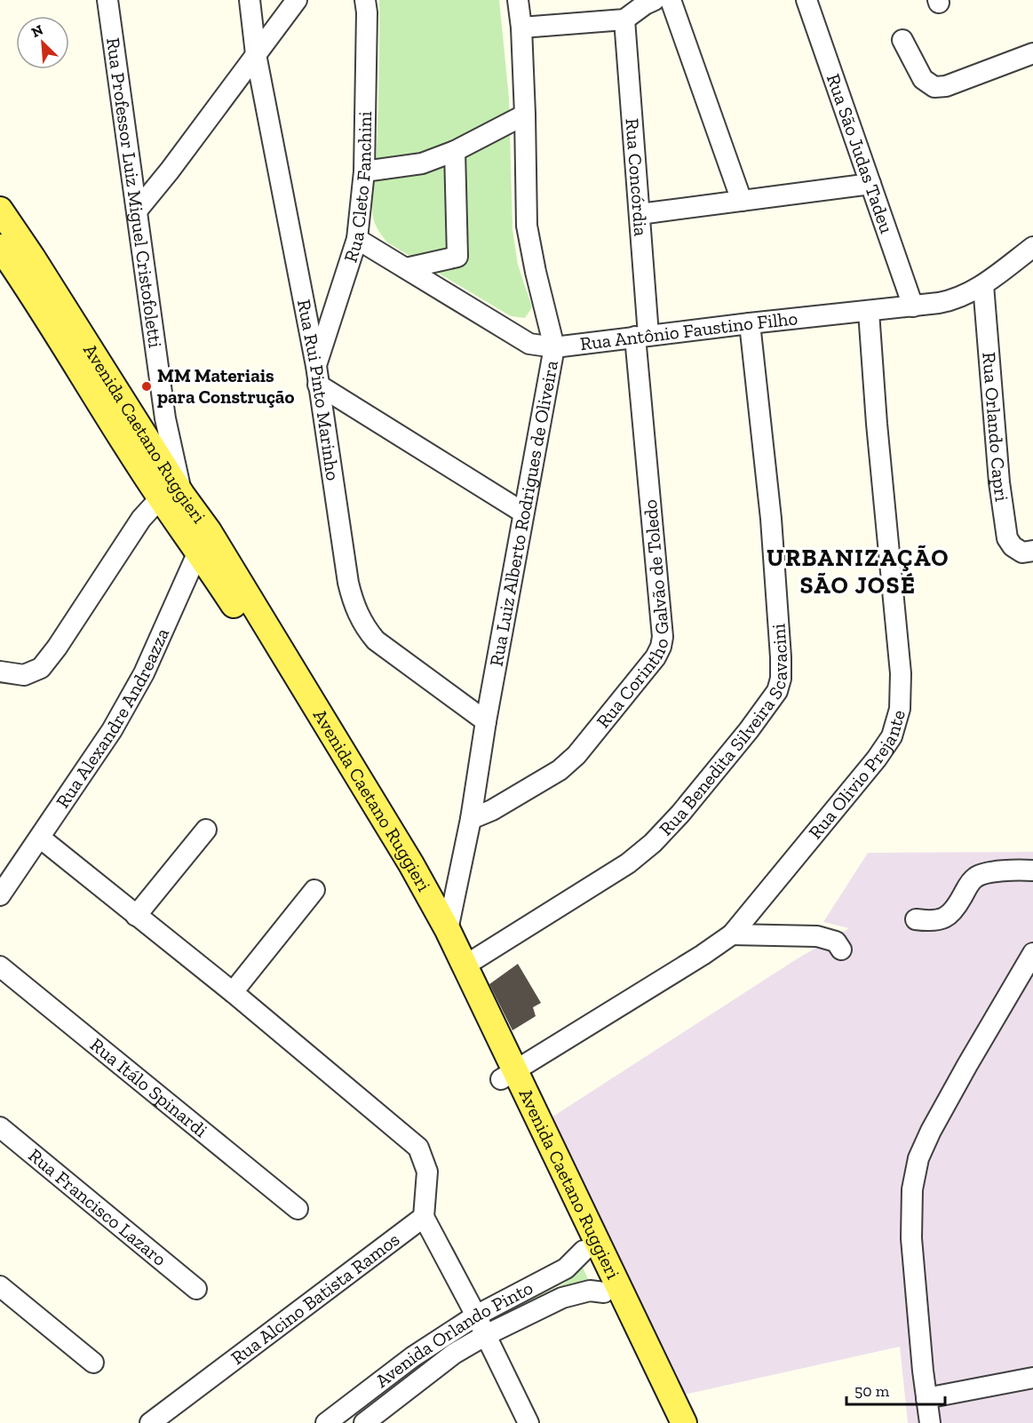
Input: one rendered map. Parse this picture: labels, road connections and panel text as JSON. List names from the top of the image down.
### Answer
{
  "streets": {
    "main road": ["Avenida Caetano Ruggieri"],
    "street": [
      "Rua São Judas Tadeu",
      "Rua Concórdia",
      "Rua Cleto Fanchini",
      "Rua Professor Luiz Miguel Cristofoletti",
      "Rua Antônio Faustino Filho",
      "Rua Rui Pinto Marinho",
      "Rua Orlando Capri",
      "Rua Luiz Alberto Rodrigues de Oliveira",
      "Rua Corintho Galvão de Toledo",
      "Rua Alexandre Andreazza",
      "Rua Benedita Silveira Scavacini",
      "Rua Olivio Prejante",
      "Rua Itálo Spinardi",
      "Rua Francisco Lazaro",
      "Rua Alcino Batista Ramos",
      "Avenida Orlando Pinto"
    ]
  },
  "crossings": [
    ["Rua São Judas Tadeu", "Rua Antônio Faustino Filho"],
    ["Rua Concórdia", "Rua Antônio Faustino Filho"],
    ["Rua Concórdia", "Rua Corintho Galvão de Toledo"],
    ["Rua Cleto Fanchini", "Rua Antônio Faustino Filho"],
    ["Rua Cleto Fanchini", "Rua Rui Pinto Marinho"],
    ["Rua Professor Luiz Miguel Cristofoletti", "Avenida Caetano Ruggieri"],
    ["Rua Antônio Faustino Filho", "Rua Orlando Capri"],
    ["Rua Antônio Faustino Filho", "Rua Luiz Alberto Rodrigues de Oliveira"],
    ["Rua Antônio Faustino Filho", "Rua Corintho Galvão de Toledo"],
    ["Rua Antônio Faustino Filho", "Rua Benedita Silveira Scavacini"],
    ["Rua Antônio Faustino Filho", "Rua Olivio Prejante"],
    ["Rua Rui Pinto Marinho", "Rua Luiz Alberto Rodrigues de Oliveira"],
    ["Avenida Caetano Ruggieri", "Rua Luiz Alberto Rodrigues de Oliveira"],
    ["Avenida Caetano Ruggieri", "Rua Alexandre Andreazza"],
    ["Avenida Caetano Ruggieri", "Rua Benedita Silveira Scavacini"],
    ["Avenida Caetano Ruggieri", "Rua Olivio Prejante"],
    ["Avenida Caetano Ruggieri", "Avenida Orlando Pinto"],
    ["Rua Luiz Alberto Rodrigues de Oliveira", "Rua Corintho Galvão de Toledo"]
  ],
  "districts": ["URBANIZAÇÃO SÃO JOSÉ"],
  "places": ["MM Materiais para Construção"],
  "scale_bar": "50 m",
  "north": "top left"
}
